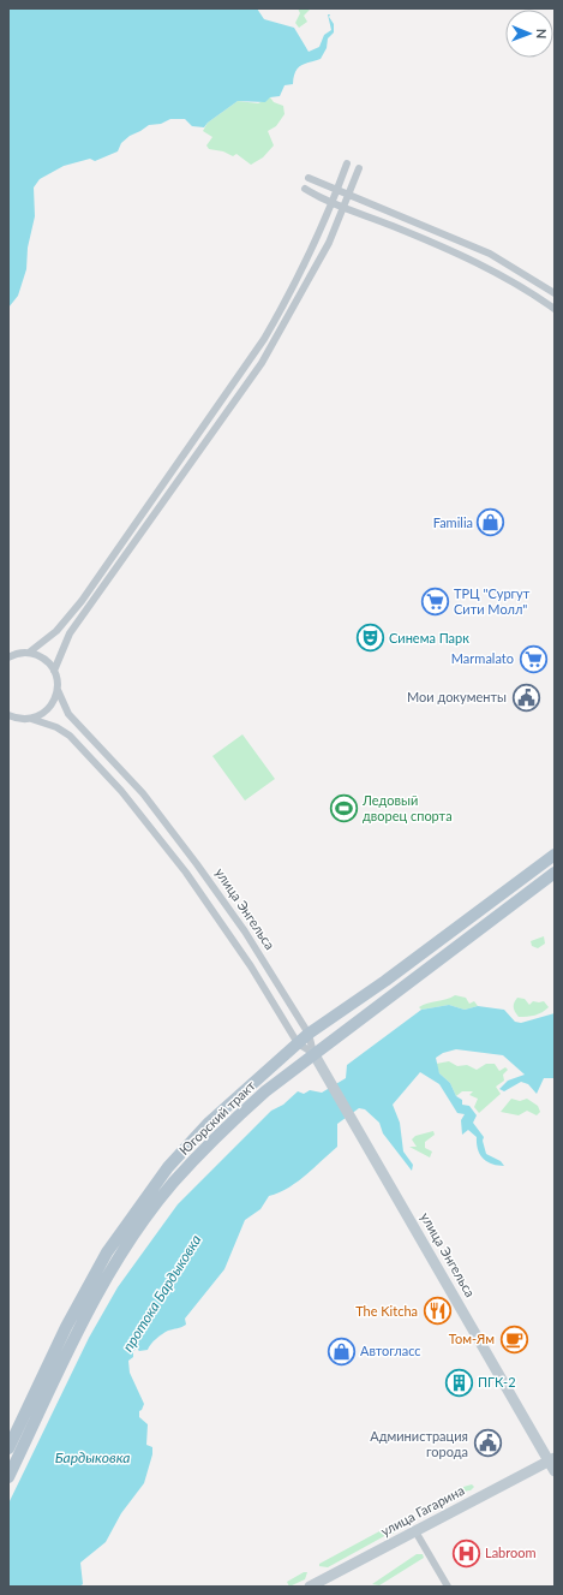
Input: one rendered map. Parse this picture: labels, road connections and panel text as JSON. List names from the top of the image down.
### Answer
{
  "streets": {
    "main road": ["улица Энгельса", "Югорский тракт", "улица Гагарина"]
  },
  "crossings": [
    ["улица Энгельса", "Югорский тракт"],
    ["улица Энгельса", "улица Гагарина"]
  ],
  "water": ["протока Бардыковка", "Бардыковка"],
  "places": {
    "shop": ["Familia", "Автогласс"],
    "supermarket": ["ТРЦ \"Сургут Сити Молл\"", "Marmalato"],
    "theatre": ["Синема Парк"],
    "public building": ["Мои документы", "Администрация города"],
    "sports": ["Ледовый дворец спорта"],
    "restaurant": ["The Kitcha"],
    "cafe": ["Том-Ям"],
    "building": ["ПГК-2"],
    "hospital": ["Labroom"]
  },
  "north": "right"
}
